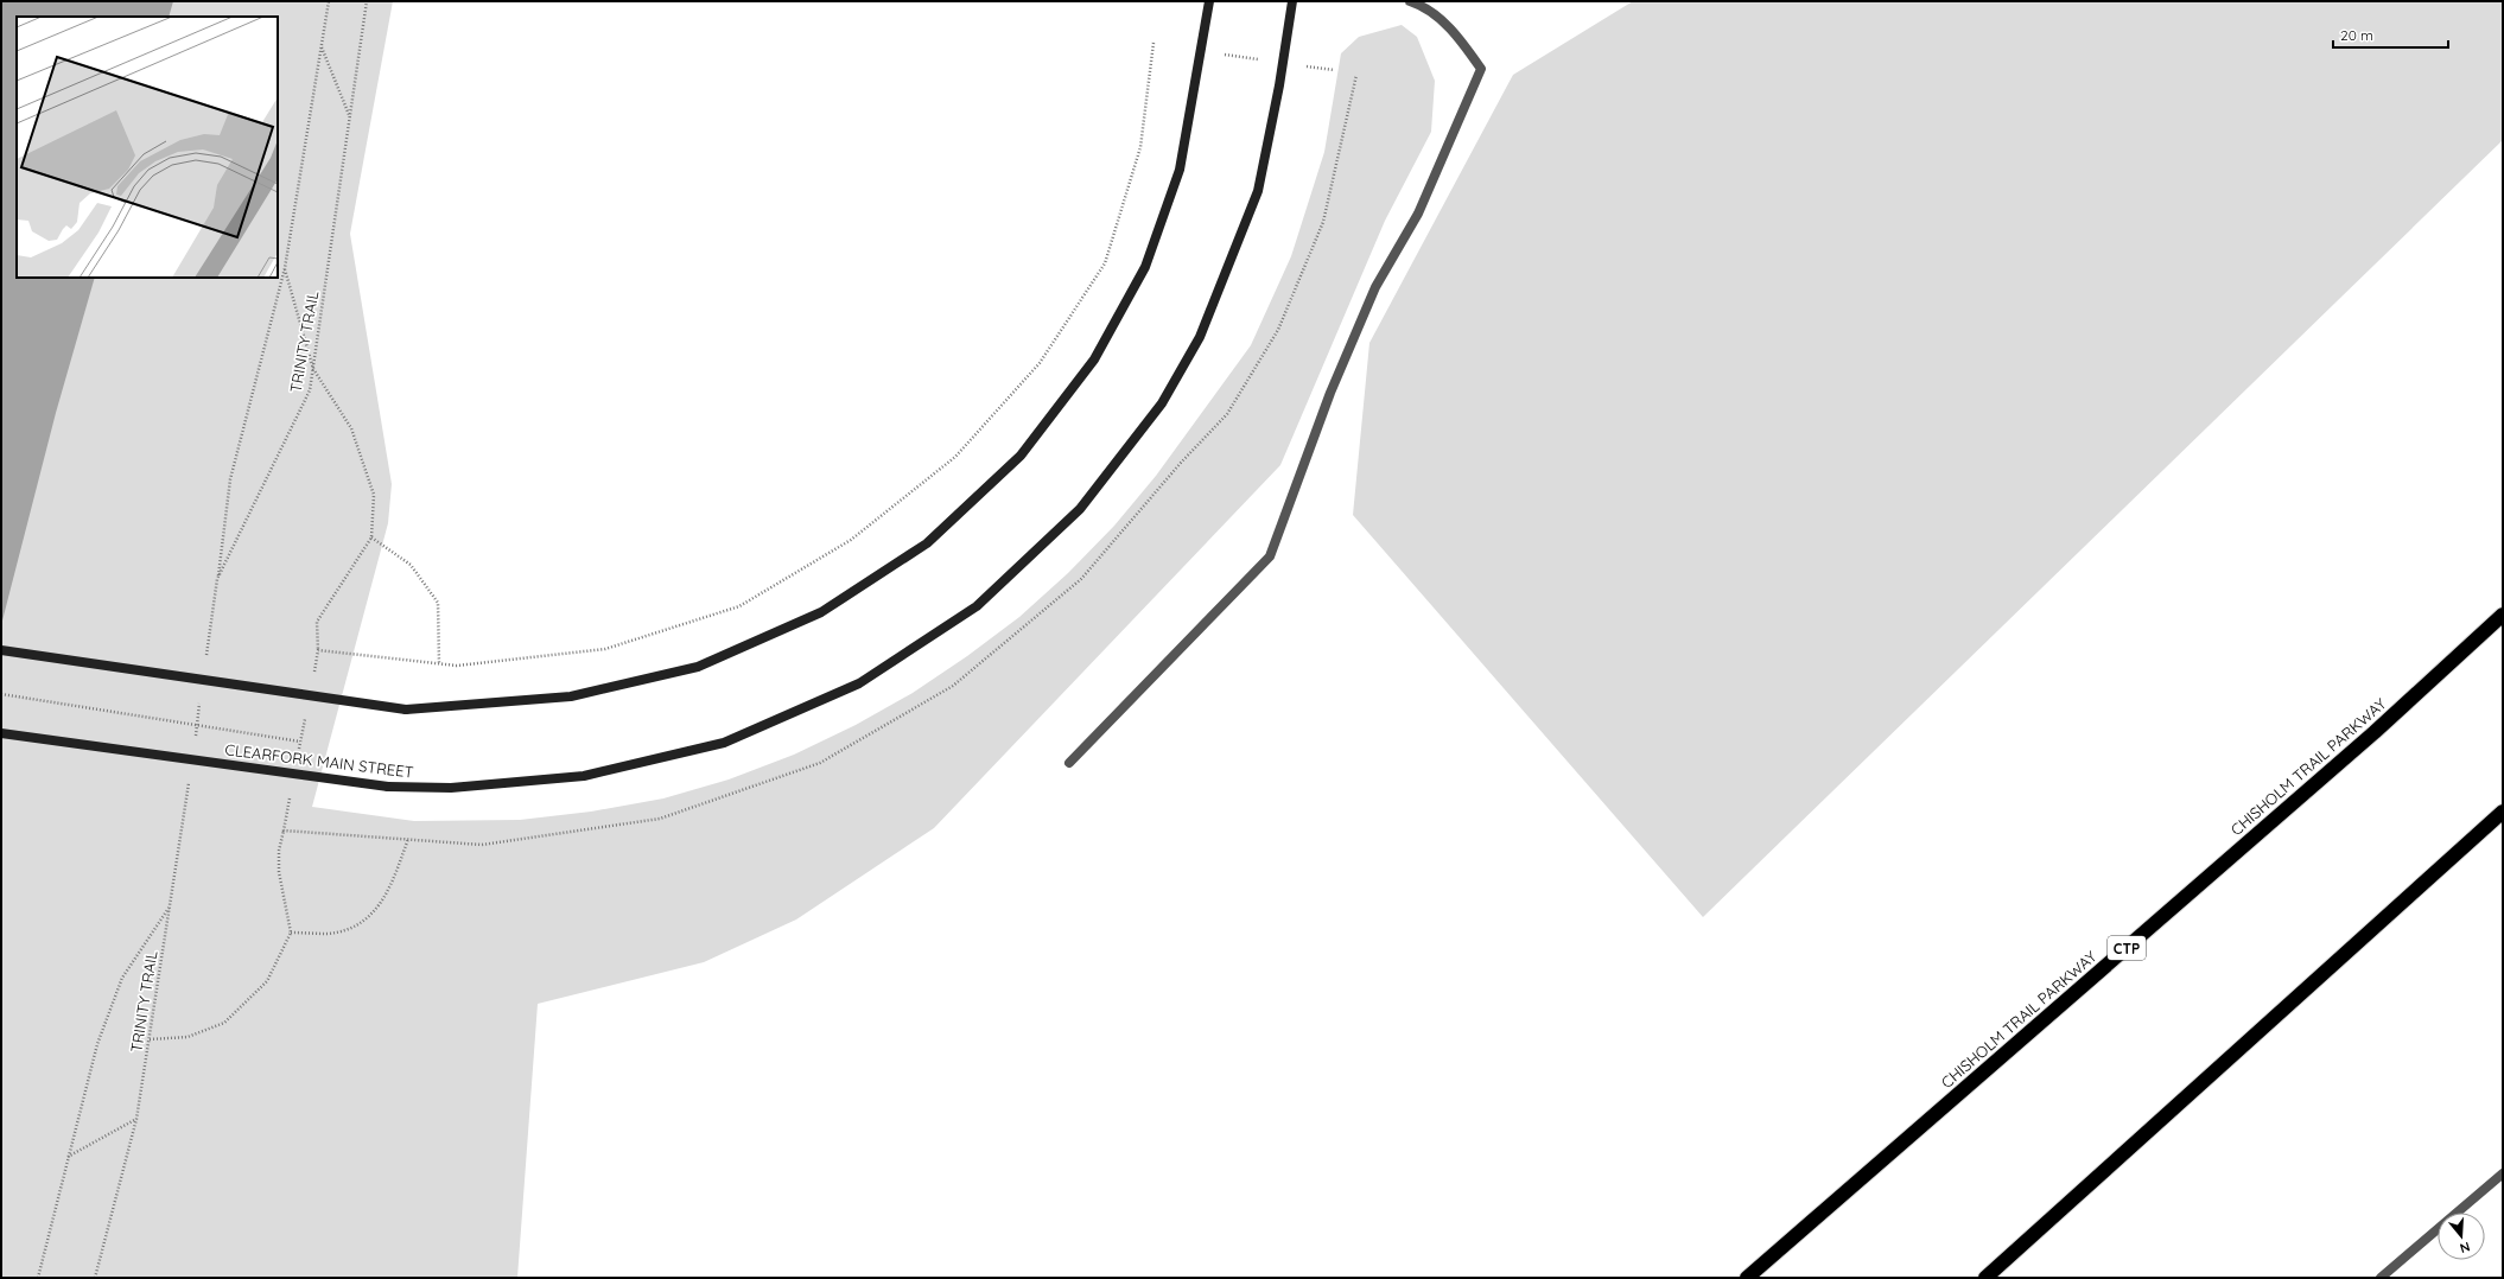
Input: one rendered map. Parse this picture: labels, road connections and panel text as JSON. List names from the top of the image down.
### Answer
{
  "streets": {
    "highway": ["CHISHOLM TRAIL PARKWAY", "CTP"],
    "street": ["CLEARFORK MAIN STREET"],
    "path": ["TRINITY TRAIL"]
  },
  "scale_bar": "20 m",
  "north": "bottom"
}
